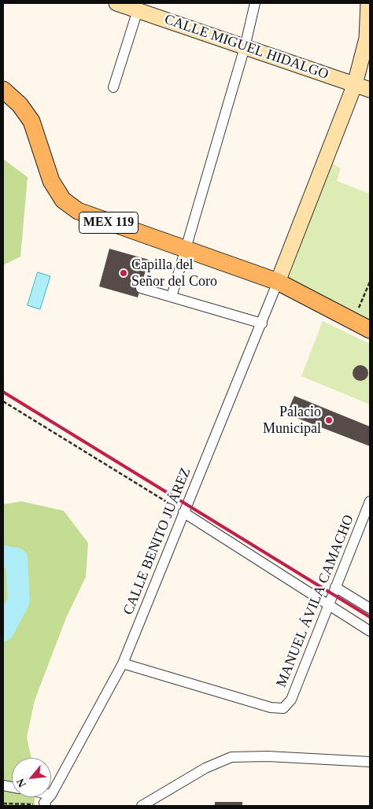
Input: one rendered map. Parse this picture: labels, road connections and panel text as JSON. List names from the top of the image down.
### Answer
{
  "streets": {
    "main road": ["CALLE MIGUEL HIDALGO", "MEX 119"],
    "street": ["CALLE BENITO JUÁREZ", "MANUEL ÁVILA CAMACHO"]
  },
  "crossings": [
    ["MEX 119", "CALLE BENITO JUÁREZ"],
    ["CALLE BENITO JUÁREZ", "MANUEL ÁVILA CAMACHO"]
  ],
  "places": ["Capilla del Señor del Coro", "Palacio Municipal"],
  "north": "bottom left"
}
